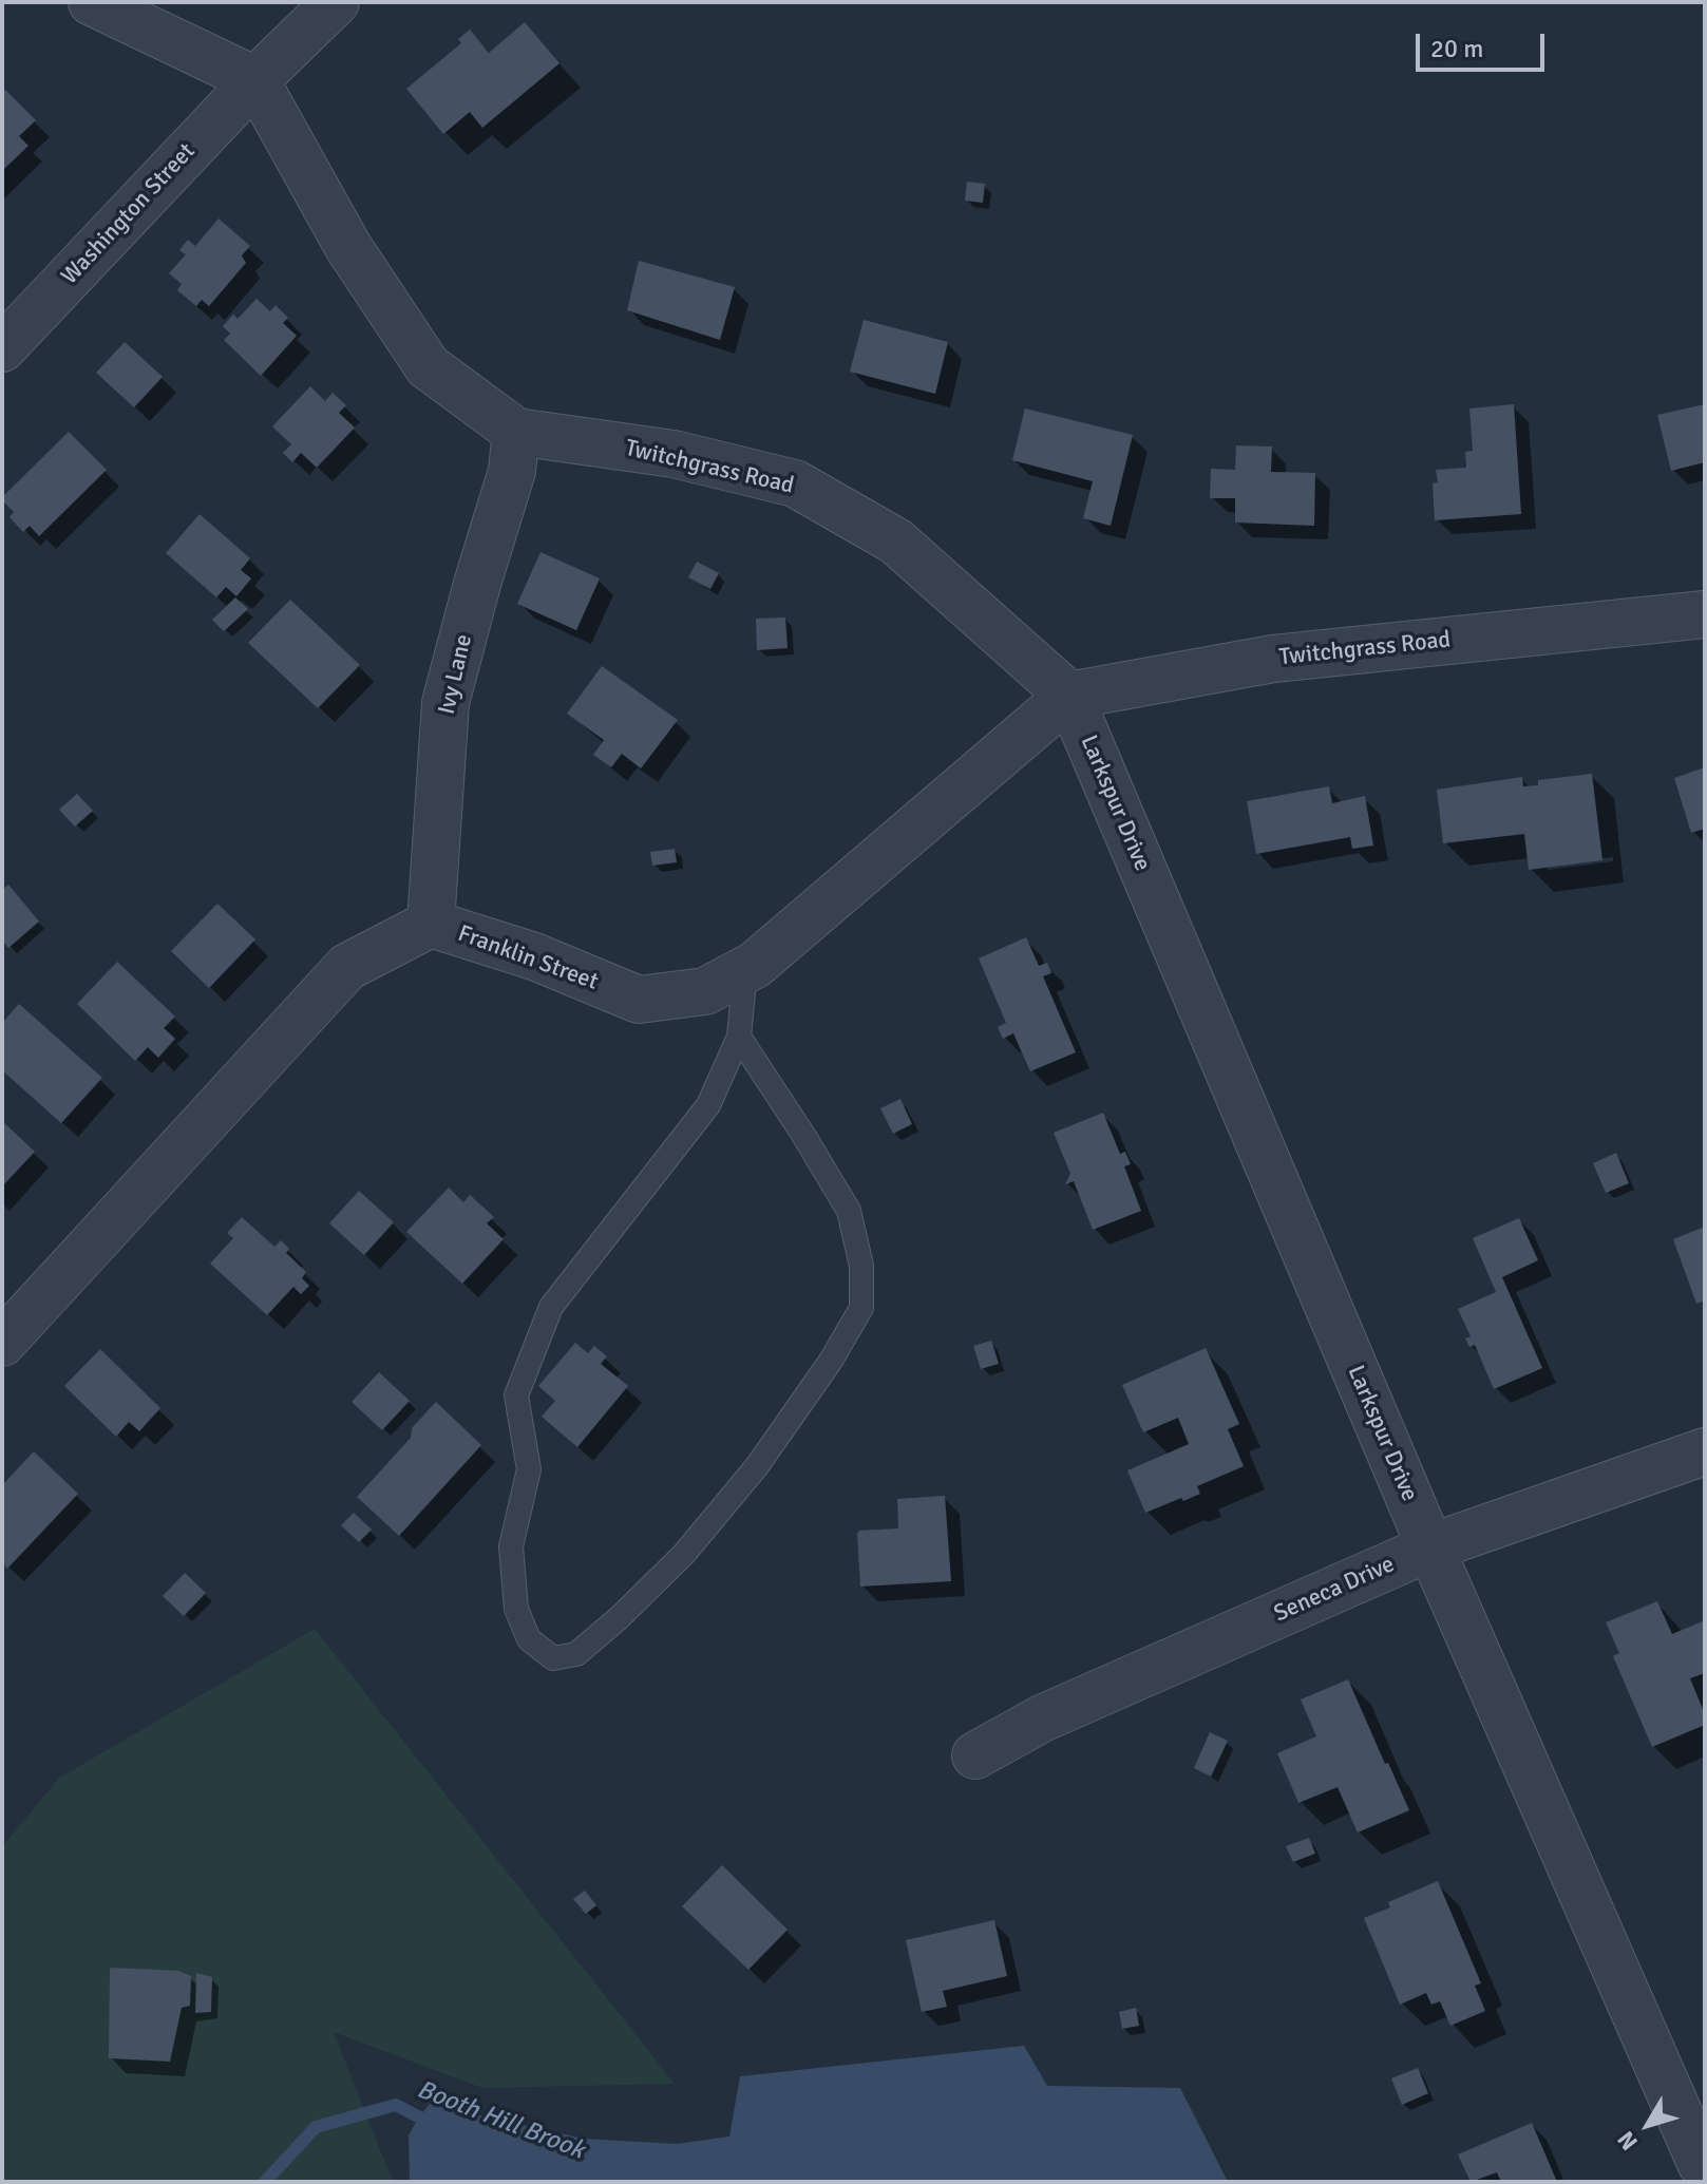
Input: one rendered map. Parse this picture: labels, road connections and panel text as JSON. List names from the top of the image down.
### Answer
{
  "streets": {
    "street": [
      "Washington Street",
      "Twitchgrass Road",
      "Ivy Lane",
      "Larkspur Drive",
      "Franklin Street",
      "Seneca Drive"
    ]
  },
  "crossings": [
    ["Washington Street", "Twitchgrass Road"],
    ["Twitchgrass Road", "Ivy Lane"],
    ["Twitchgrass Road", "Larkspur Drive"],
    ["Twitchgrass Road", "Franklin Street"],
    ["Ivy Lane", "Franklin Street"],
    ["Larkspur Drive", "Franklin Street"],
    ["Larkspur Drive", "Seneca Drive"]
  ],
  "water": ["Booth Hill Brook"],
  "scale_bar": "20 m",
  "north": "bottom left"
}
